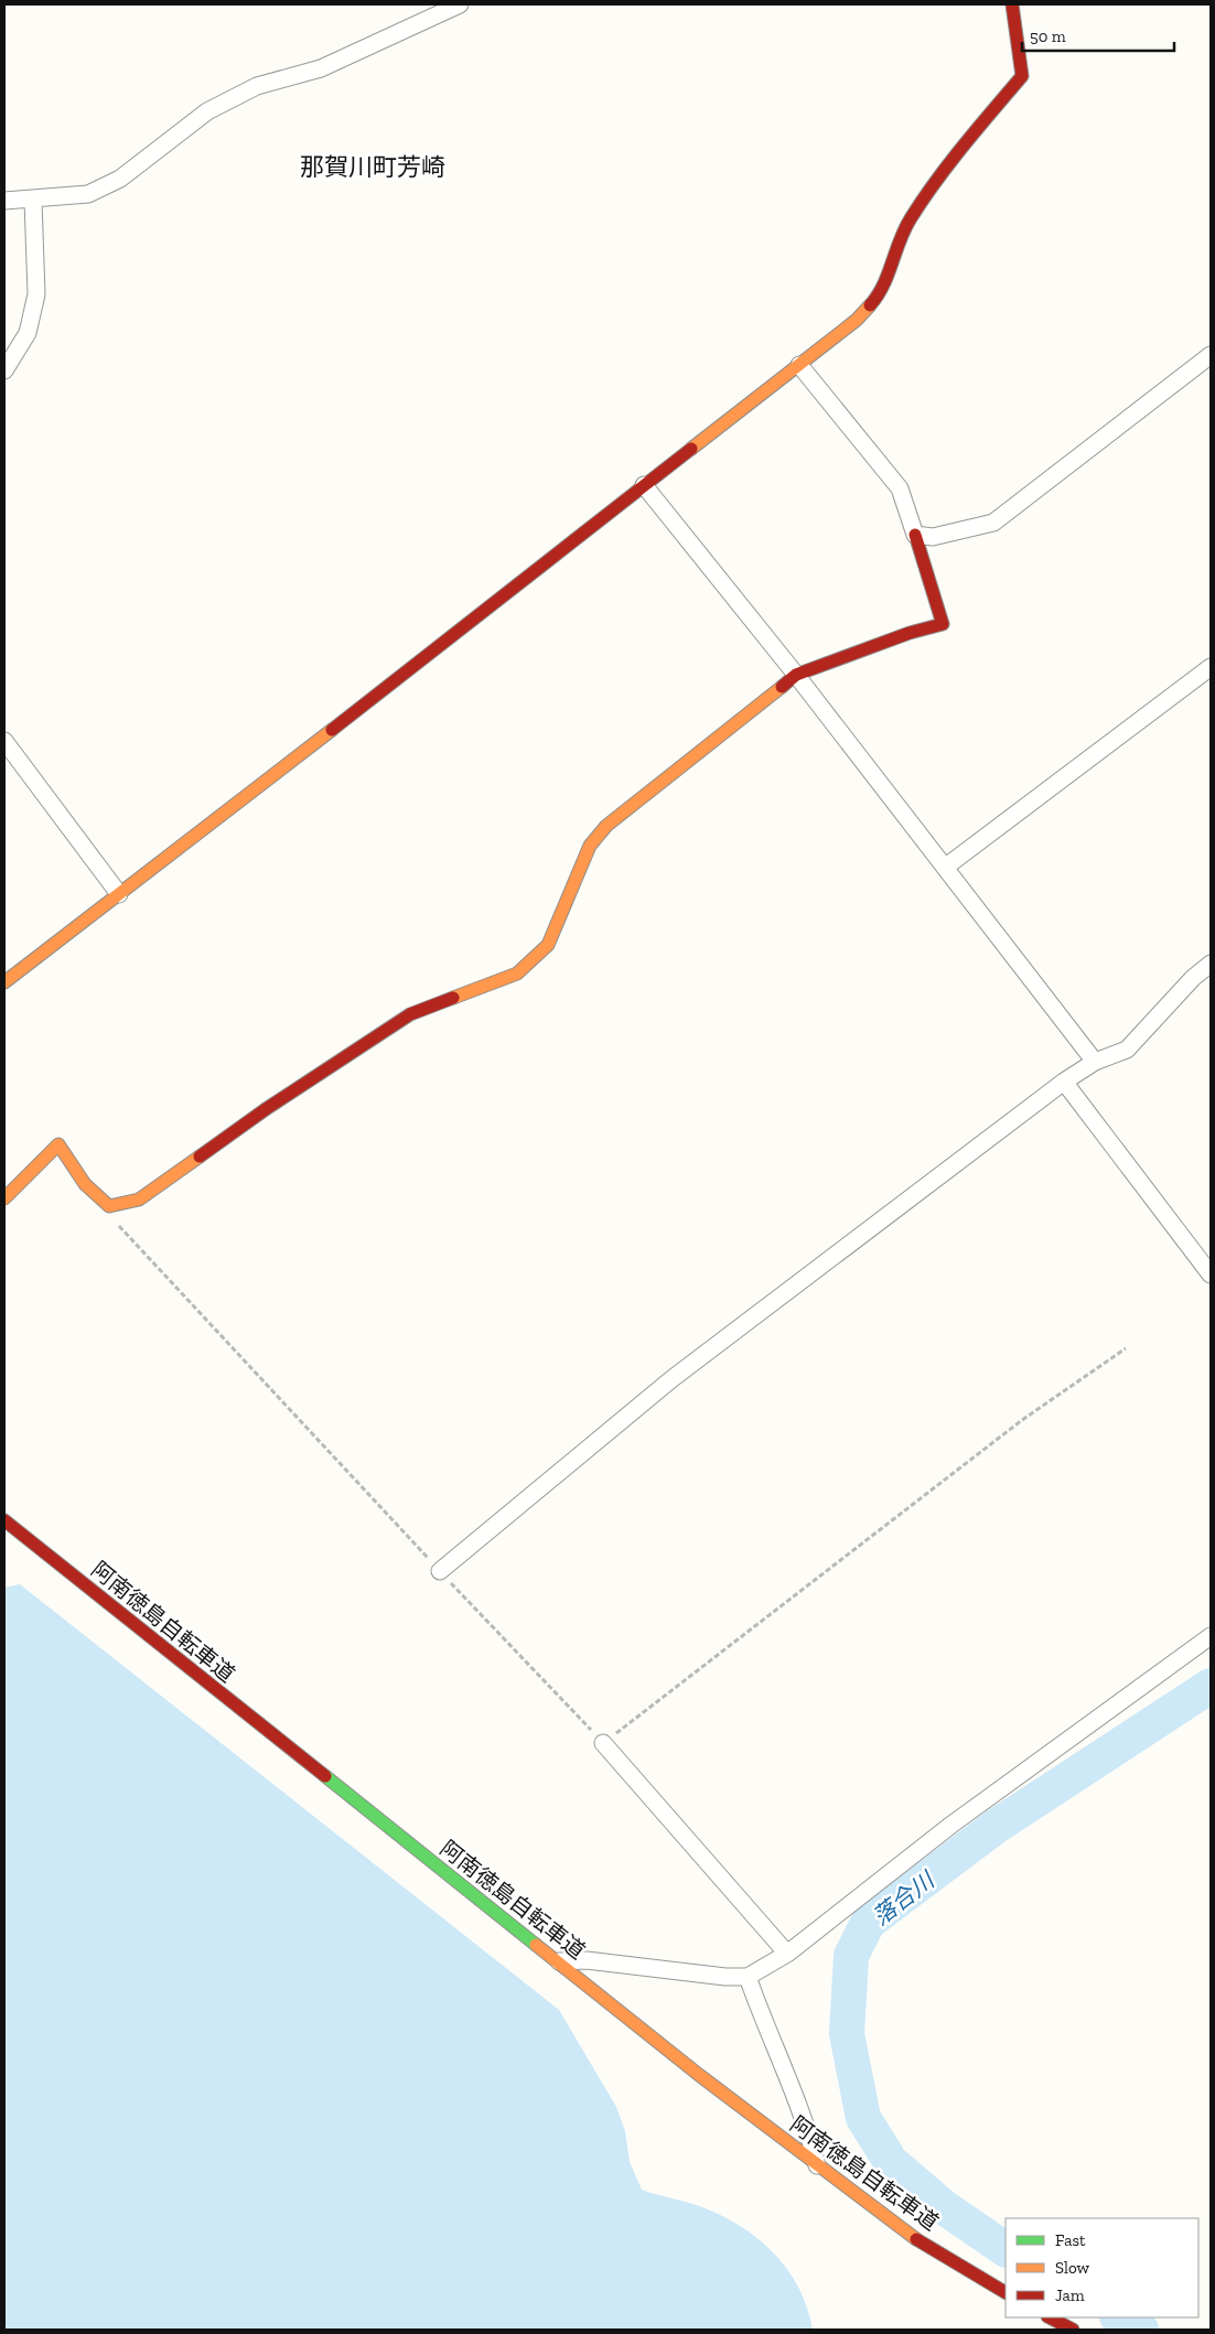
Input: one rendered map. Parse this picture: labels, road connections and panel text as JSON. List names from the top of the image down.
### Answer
{
  "streets": {
    "street": ["阿南徳島自転車道"]
  },
  "districts": ["那賀川町芳崎"],
  "water": ["落合川"],
  "legend": ["Fast", "Slow", "Jam"],
  "scale_bar": "50 m"
}
